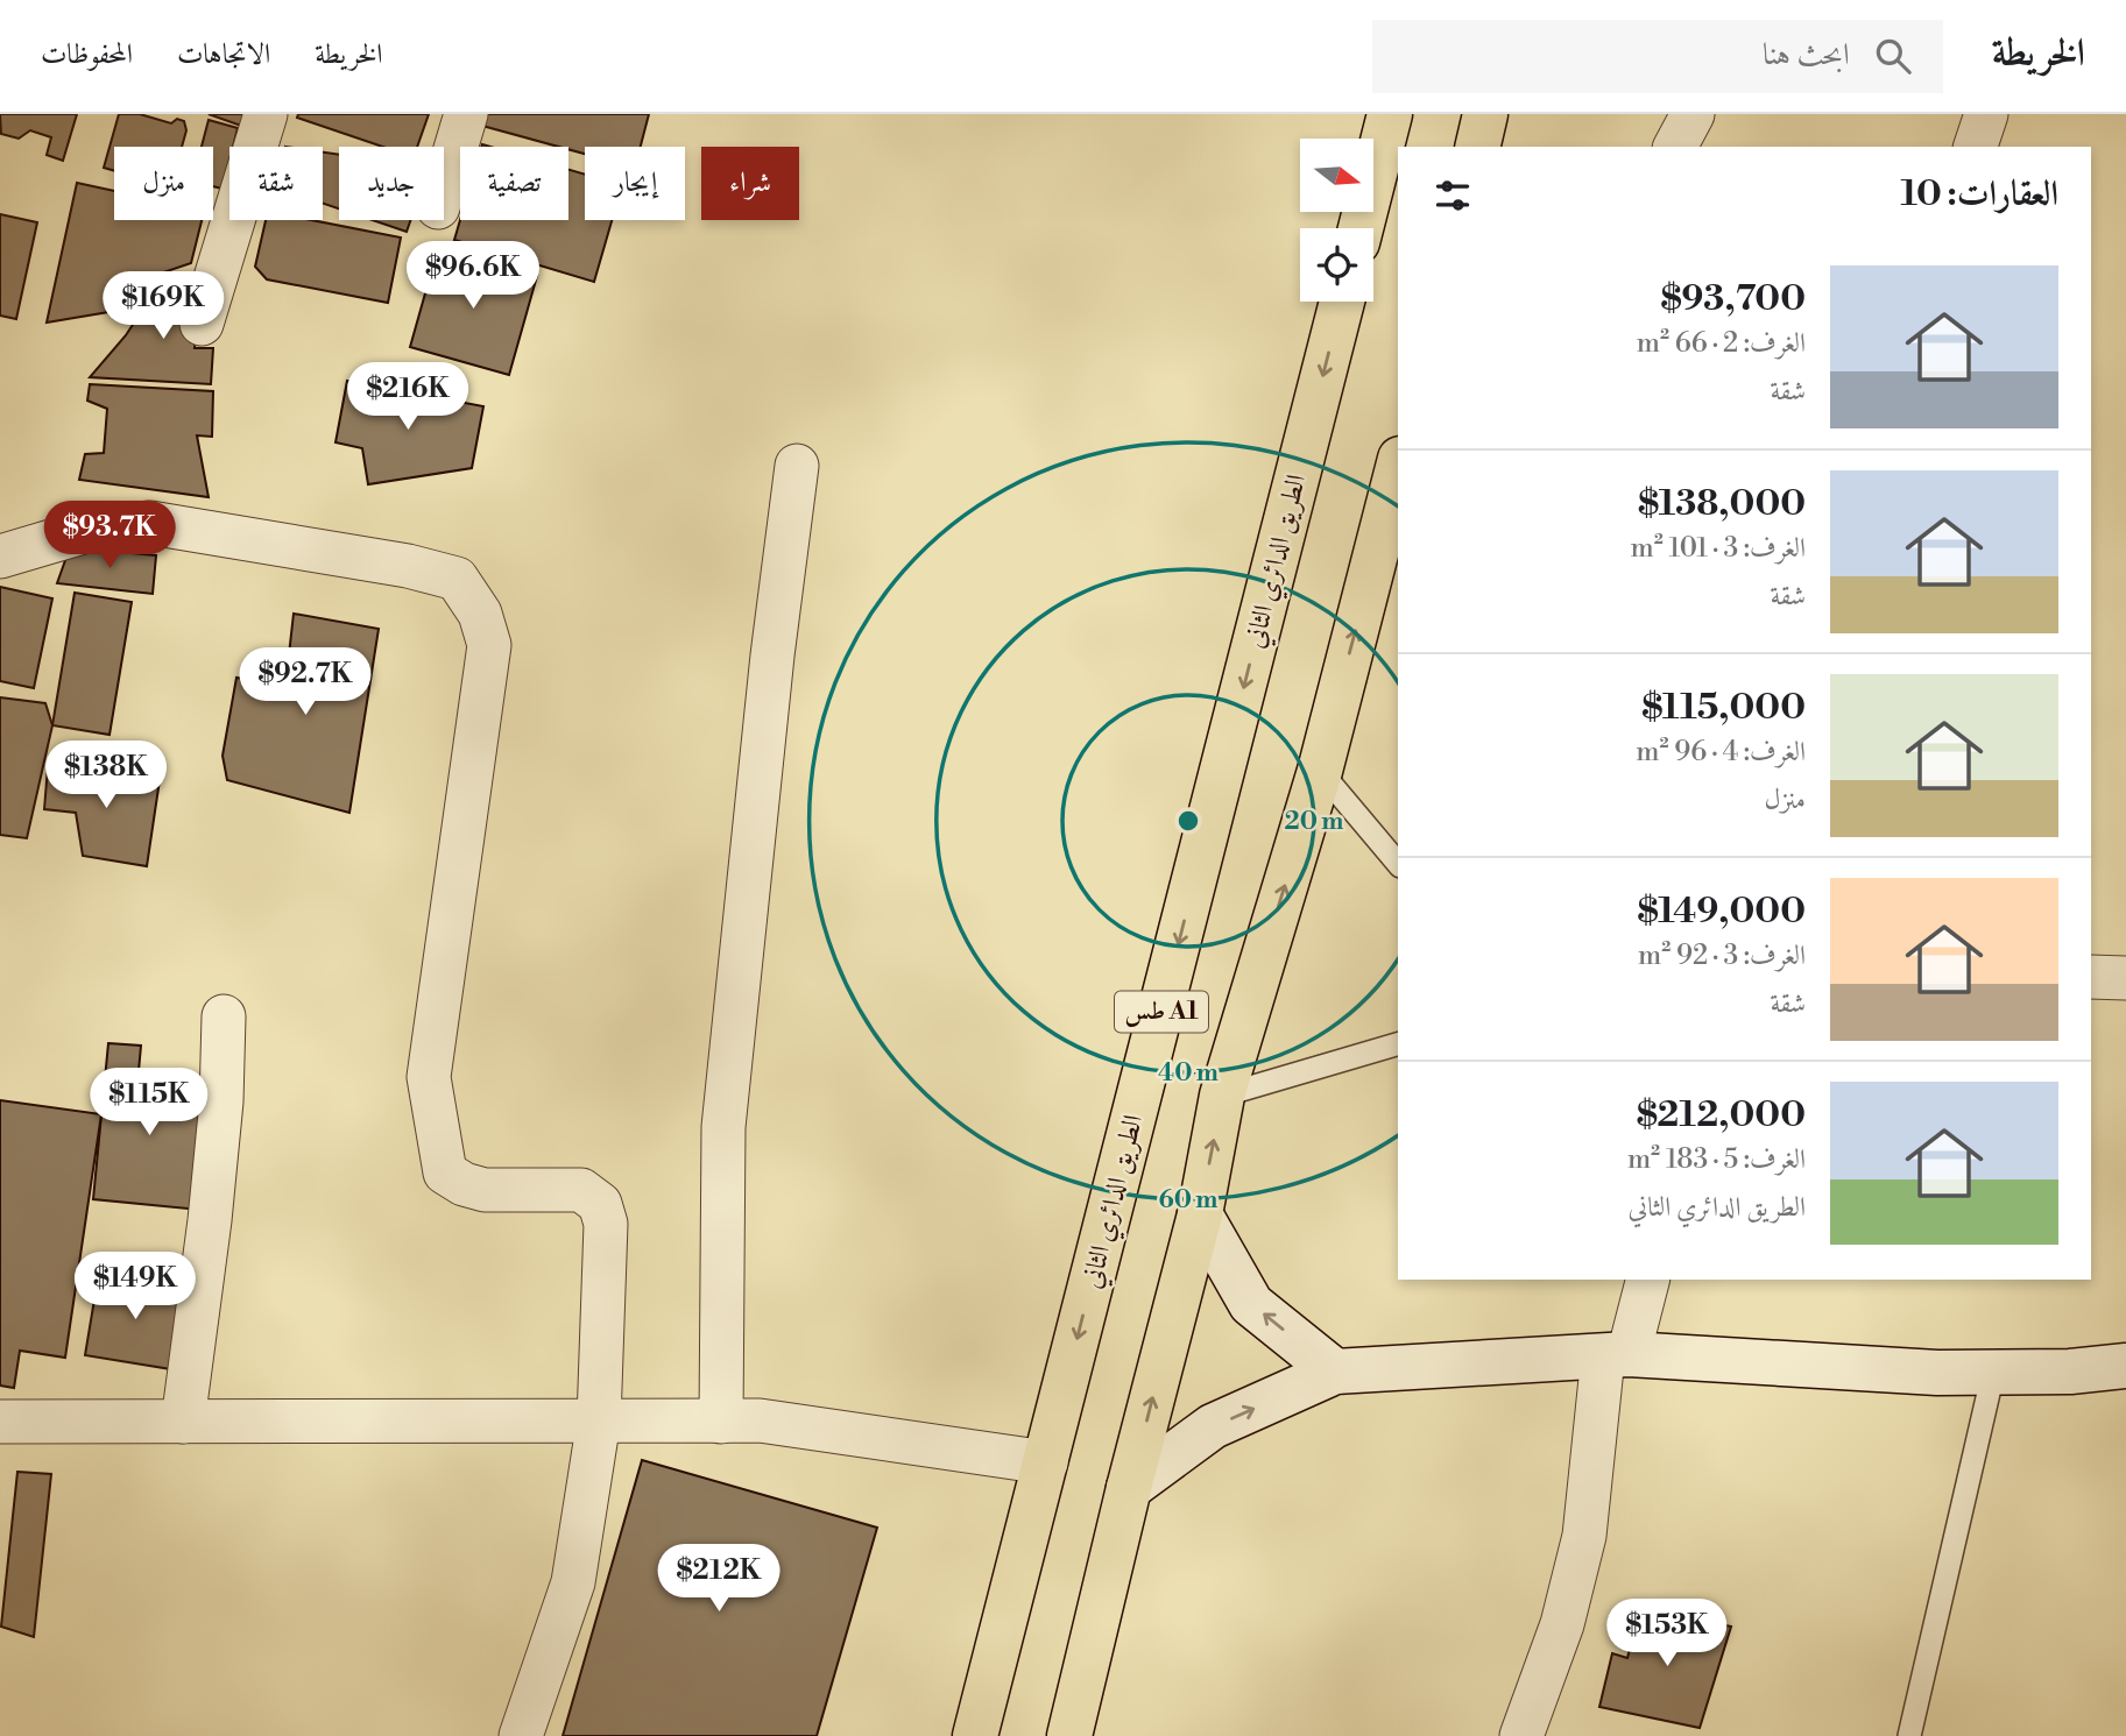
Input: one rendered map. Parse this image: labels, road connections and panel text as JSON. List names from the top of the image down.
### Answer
{
  "streets": {
    "highway": ["الطريق الدائري الثاني", "طس A1"]
  },
  "north": "right",
  "page": {
    "header": "الخريطة",
    "search": "ابحث هنا",
    "nav": ["الخريطة", "الاتجاهات", "المحفوظات"],
    "chip": [
      "شراء",
      "إيجار",
      "تصفية",
      "جديد",
      "شقة",
      "منزل"
    ],
    "heading": "العقارات: 10",
    "price": [
      "$96.6K",
      "$169K",
      "$216K",
      "$93.7K",
      "$92.7K",
      "$138K",
      "$115K",
      "$149K",
      "$212K",
      "$153K"
    ],
    "list": [
      {
        "name": "$93,700",
        "note": "الغرف: 2 · 66 m² · شقة"
      },
      {
        "name": "$138,000",
        "note": "الغرف: 3 · 101 m² · شقة"
      },
      {
        "name": "$115,000",
        "note": "الغرف: 4 · 96 m² · منزل"
      },
      {
        "name": "$149,000",
        "note": "الغرف: 3 · 92 m² · شقة"
      },
      {
        "name": "$212,000",
        "note": "الغرف: 5 · 183 m² · الطريق الدائري الثاني"
      }
    ]
  },
  "rings": ["20 m", "40 m", "60 m"]
}
